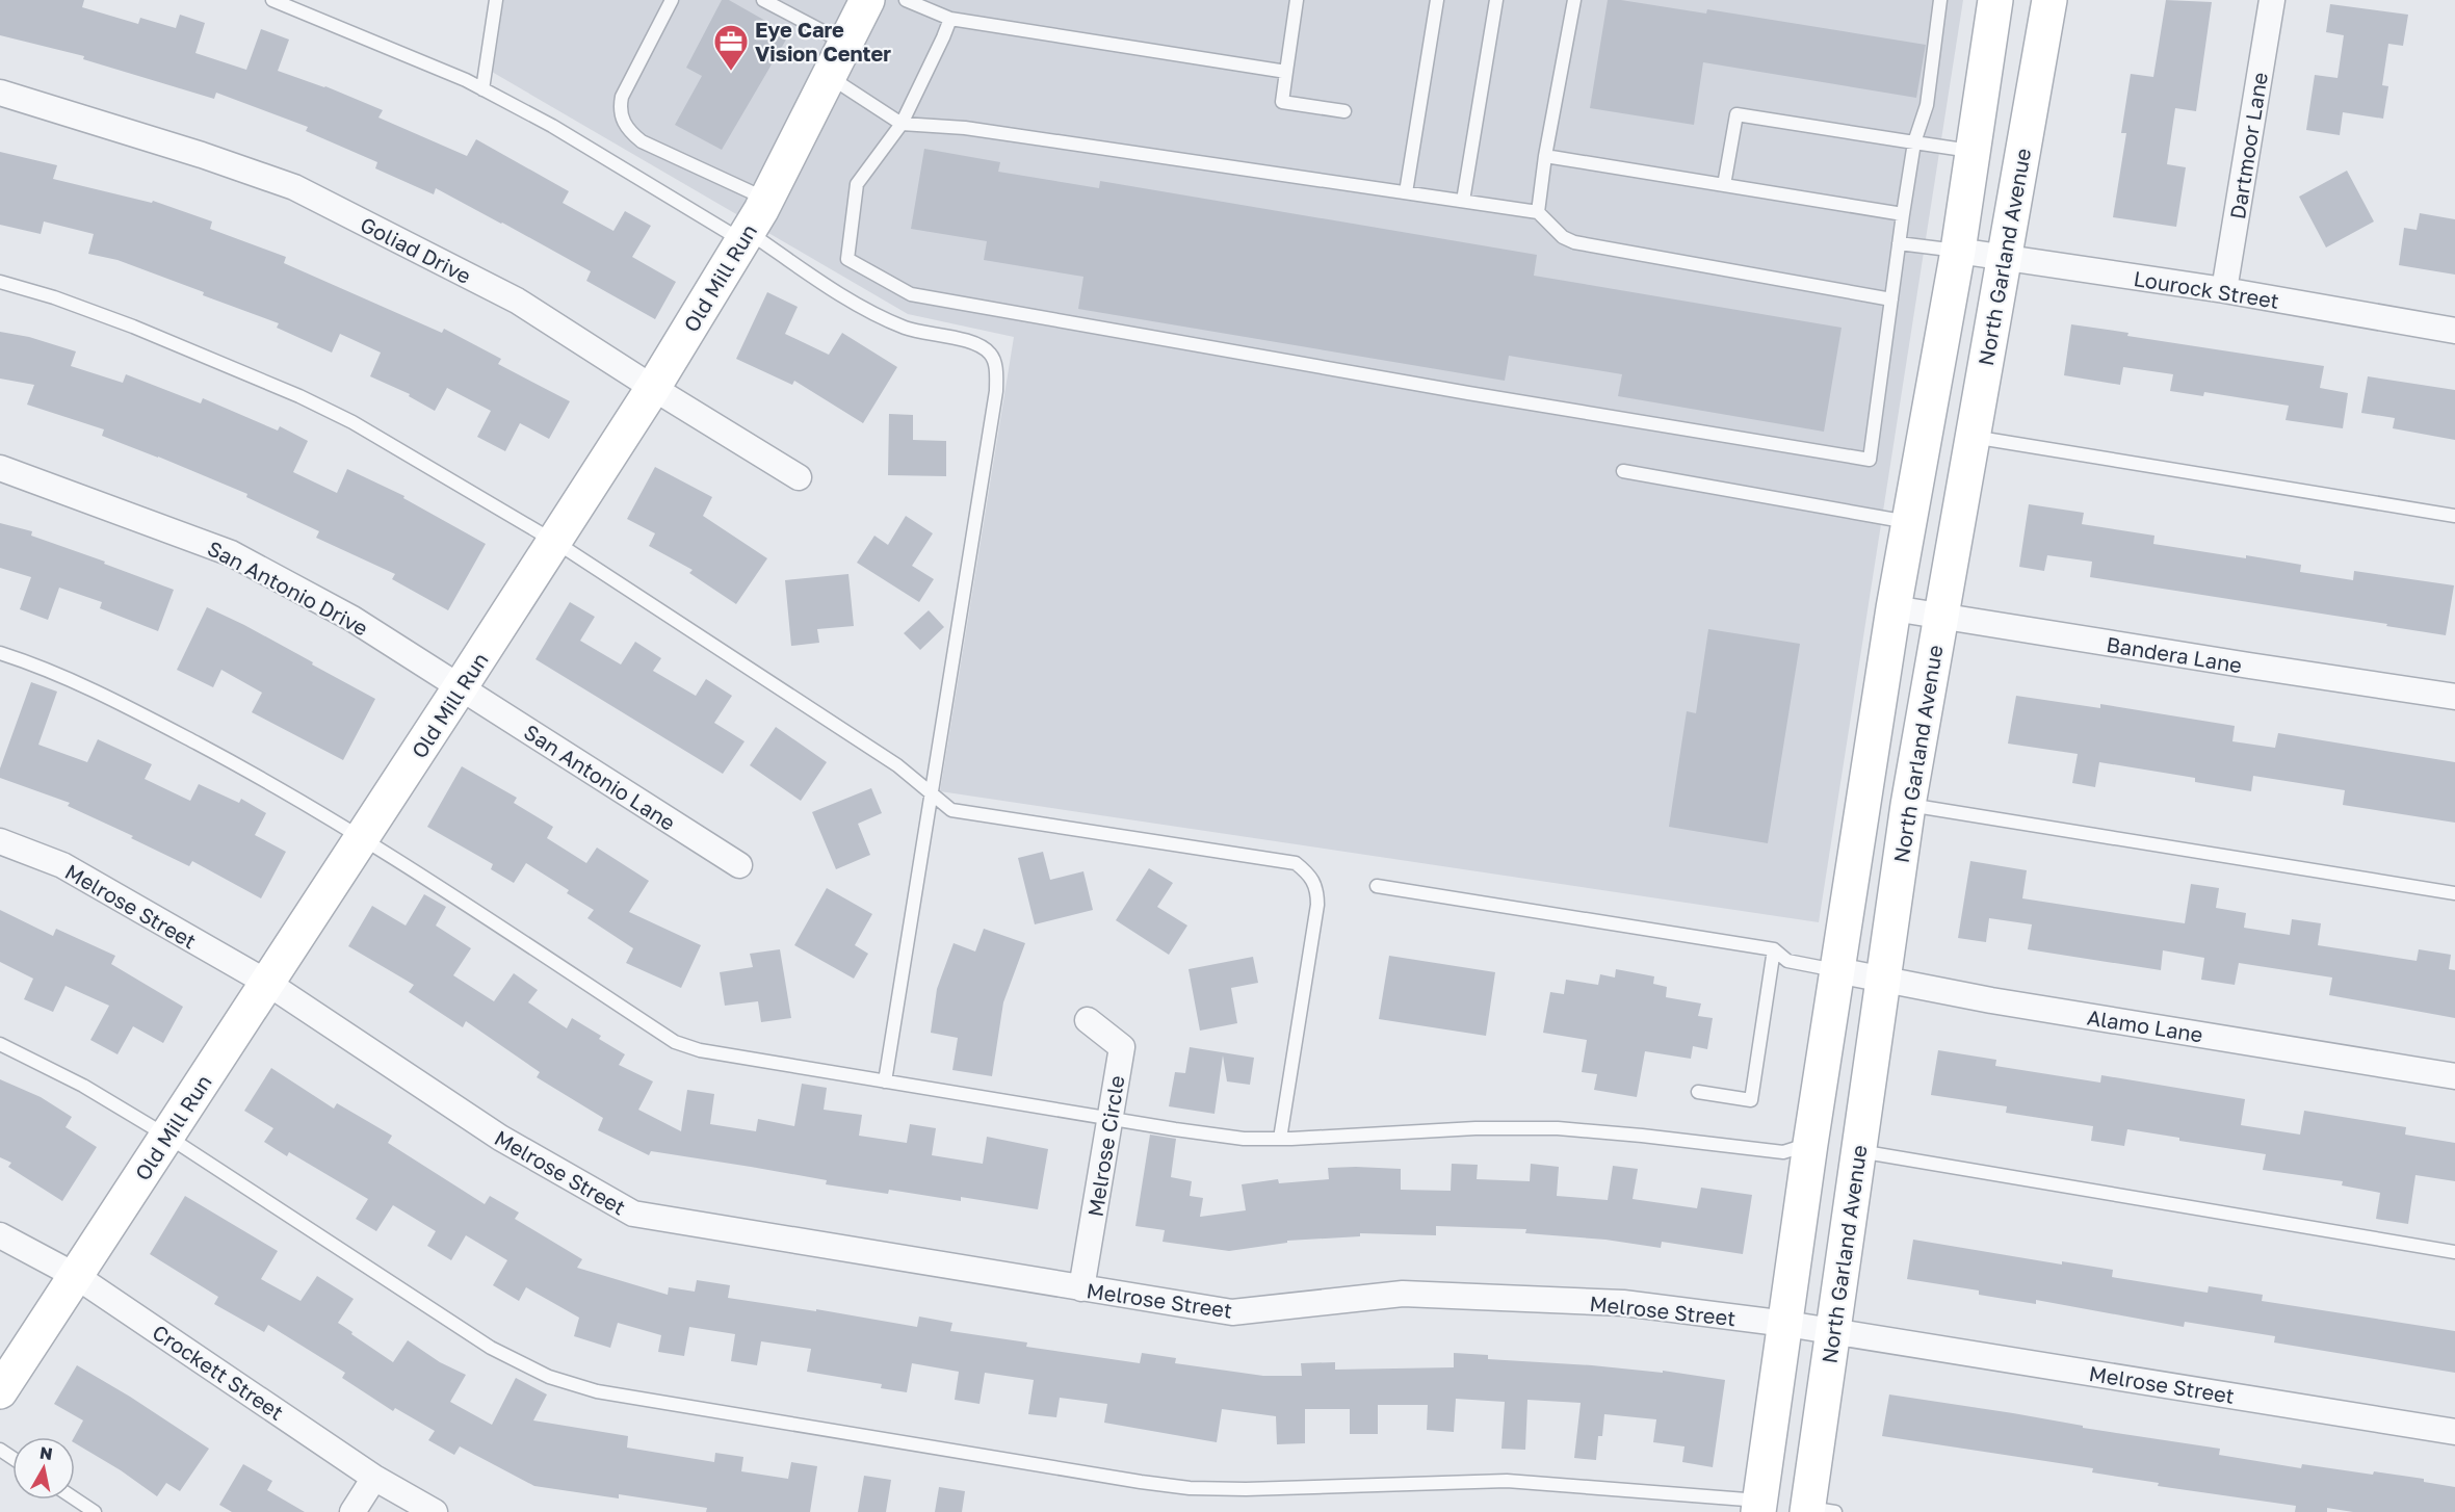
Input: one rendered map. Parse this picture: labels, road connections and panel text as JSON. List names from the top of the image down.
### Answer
{
  "streets": {
    "main road": ["North Garland Avenue", "Old Mill Run"],
    "street": [
      "Dartmoor Lane",
      "Goliad Drive",
      "Lourock Street",
      "San Antonio Drive",
      "Bandera Lane",
      "San Antonio Lane",
      "Melrose Street",
      "Alamo Lane",
      "Melrose Circle",
      "Crockett Street"
    ]
  },
  "crossings": [
    ["Dartmoor Lane", "Lourock Street"],
    ["Goliad Drive", "Old Mill Run"],
    ["North Garland Avenue", "Lourock Street"],
    ["North Garland Avenue", "Bandera Lane"],
    ["North Garland Avenue", "Melrose Street"],
    ["North Garland Avenue", "Alamo Lane"],
    ["Old Mill Run", "San Antonio Drive"],
    ["Old Mill Run", "San Antonio Lane"],
    ["Old Mill Run", "Melrose Street"],
    ["Old Mill Run", "Crockett Street"],
    ["San Antonio Drive", "San Antonio Lane"],
    ["Melrose Street", "Melrose Circle"]
  ],
  "places": {
    "office": ["Eye Care Vision Center"]
  },
  "north": "top"
}
